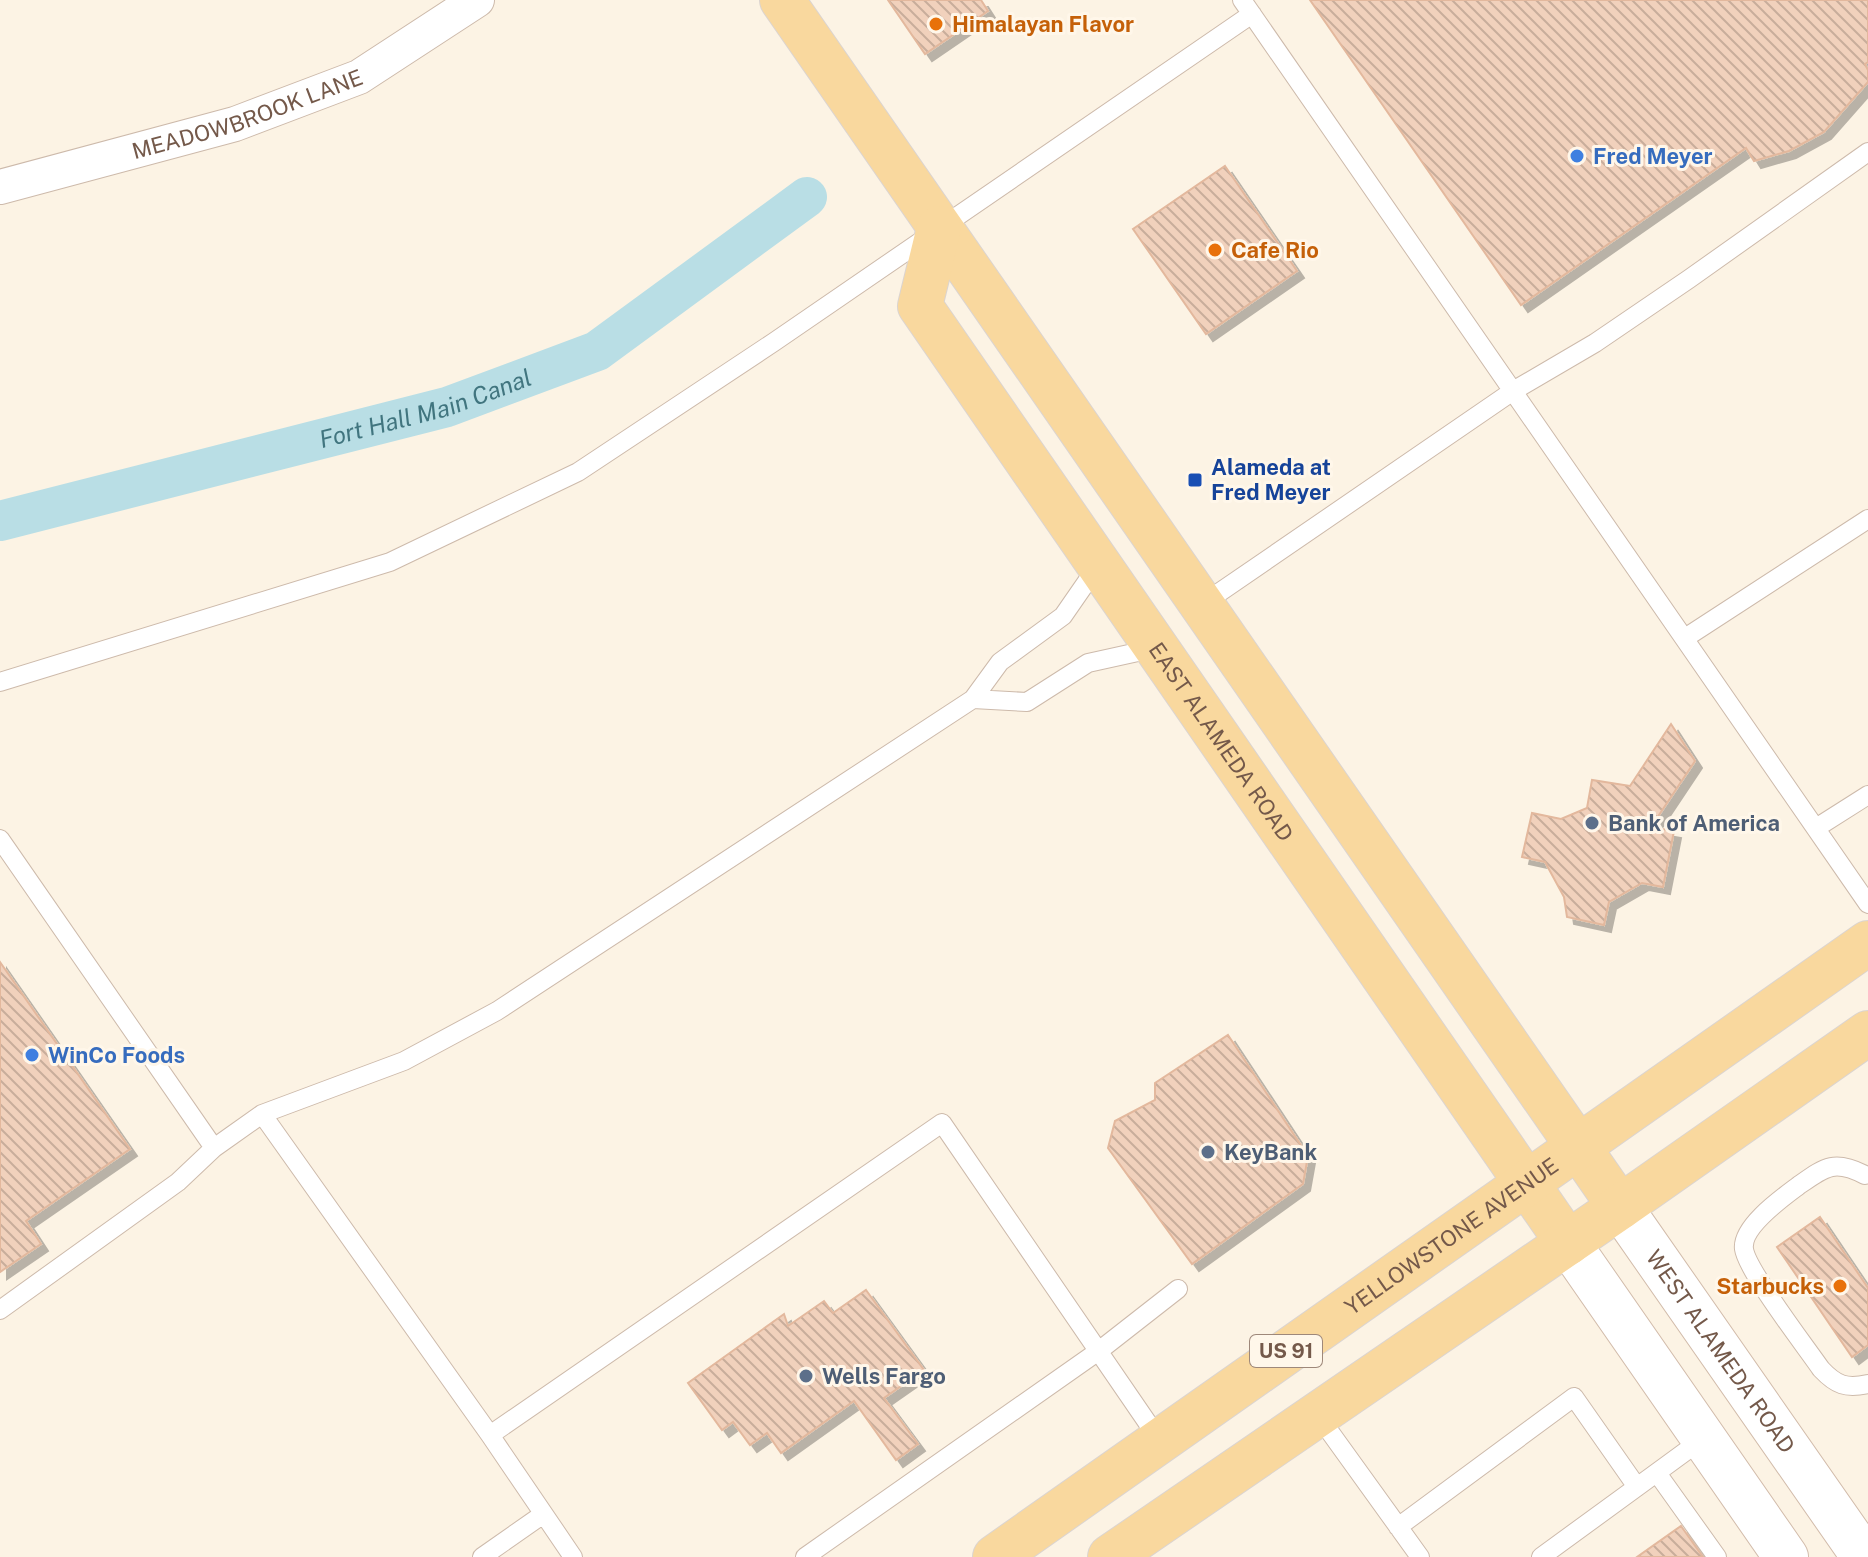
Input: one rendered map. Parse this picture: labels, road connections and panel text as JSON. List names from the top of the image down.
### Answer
{
  "streets": {
    "main road": [
      "EAST ALAMEDA ROAD",
      "YELLOWSTONE AVENUE",
      "US 91",
      "WEST ALAMEDA ROAD"
    ],
    "street": ["MEADOWBROOK LANE"]
  },
  "crossings": [
    ["EAST ALAMEDA ROAD", "YELLOWSTONE AVENUE"],
    ["YELLOWSTONE AVENUE", "WEST ALAMEDA ROAD"]
  ],
  "water": ["Fort Hall Main Canal"],
  "places": {
    "other": [
      "Himalayan Flavor",
      "Fred Meyer",
      "Cafe Rio",
      "Bank of America",
      "WinCo Foods",
      "KeyBank",
      "Starbucks",
      "Wells Fargo"
    ],
    "transit": ["Alameda at Fred Meyer"]
  }
}
